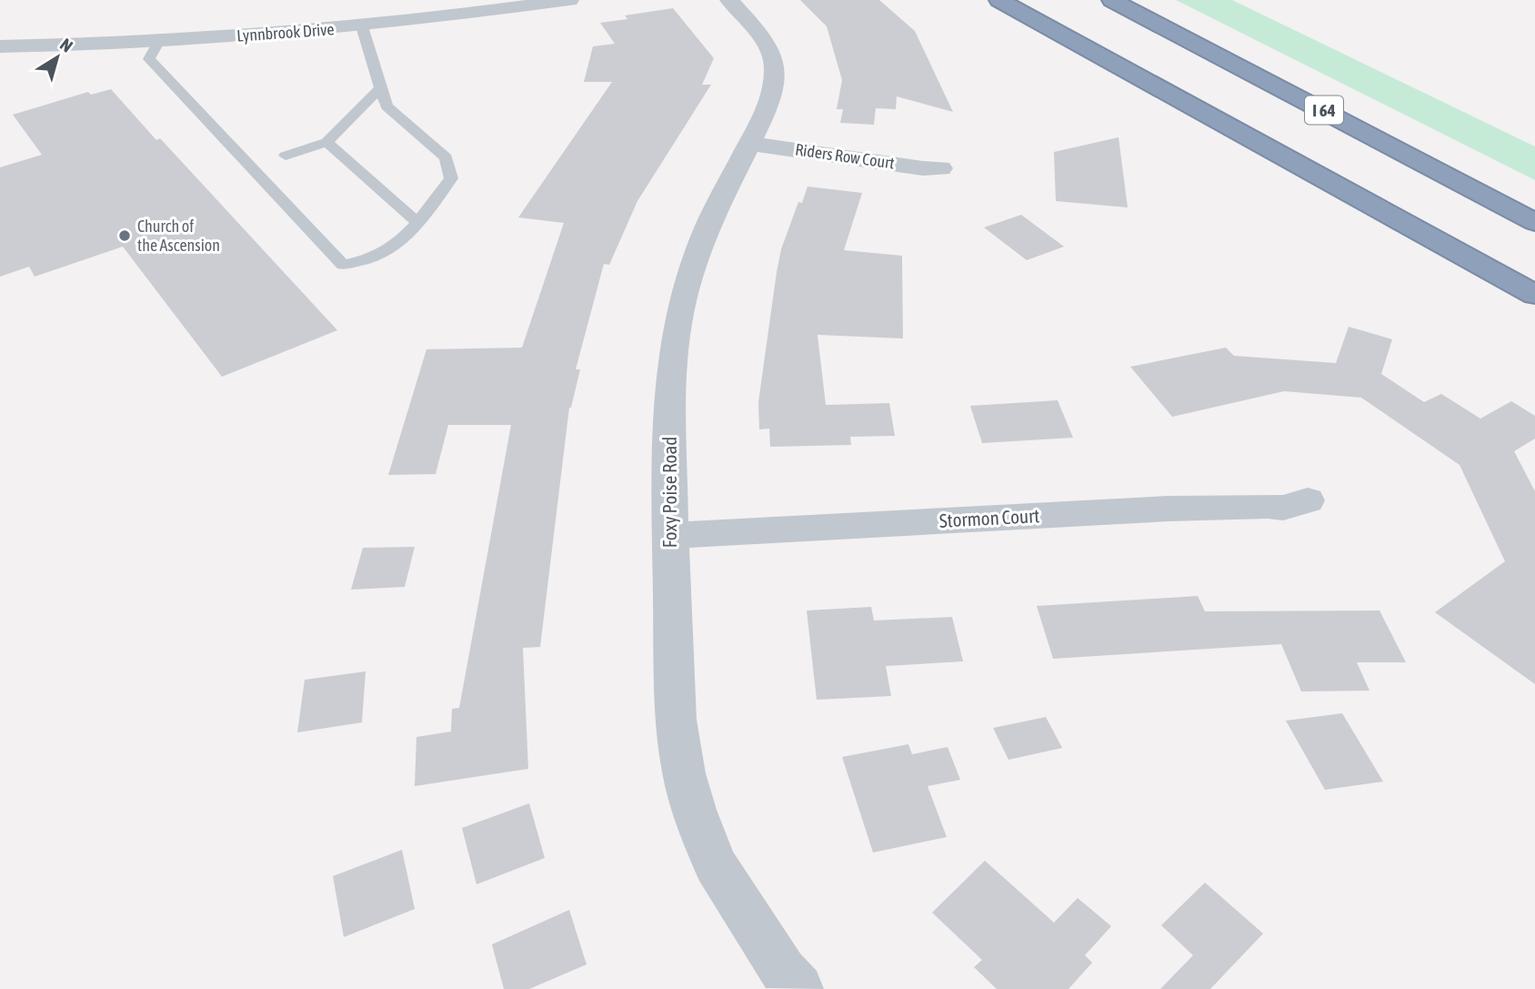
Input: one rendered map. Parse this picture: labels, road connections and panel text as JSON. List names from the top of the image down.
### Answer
{
  "streets": {
    "highway": ["I 64"],
    "street": [
      "Lynnbrook Drive",
      "Riders Row Court",
      "Foxy Poise Road",
      "Stormon Court"
    ]
  },
  "crossings": [
    ["Riders Row Court", "Foxy Poise Road"],
    ["Foxy Poise Road", "Stormon Court"]
  ],
  "places": ["Church of the Ascension"],
  "north": "top right"
}
